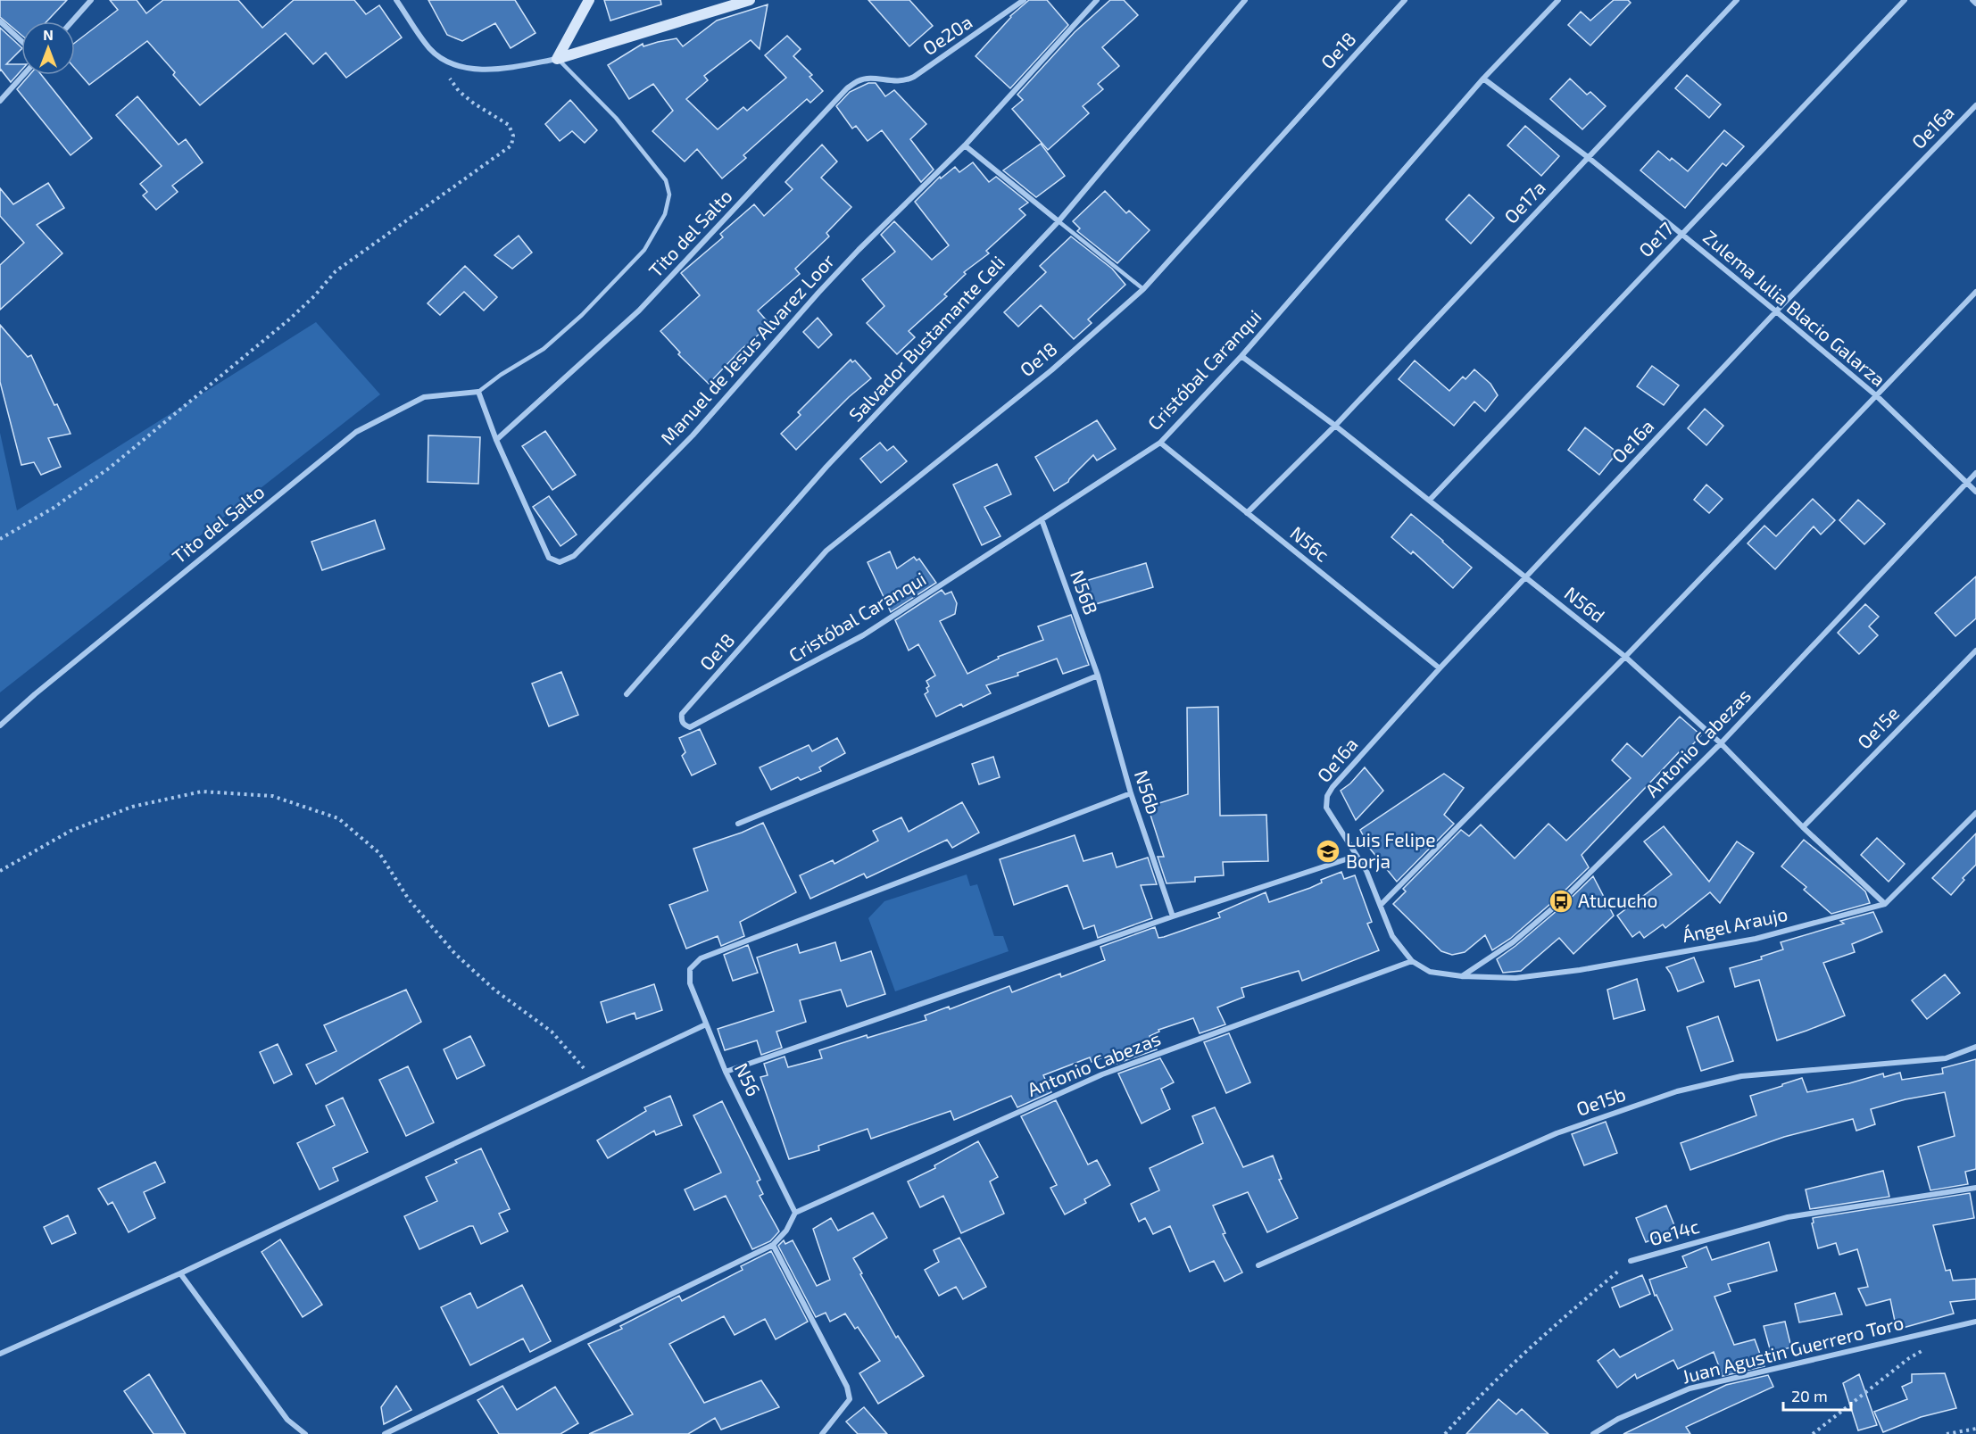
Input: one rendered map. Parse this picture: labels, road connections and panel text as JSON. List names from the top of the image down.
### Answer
{
  "streets": {
    "street": [
      "Oe20a",
      "Oe18",
      "Oe16a",
      "Oe17a",
      "Tito del Salto",
      "Oe17",
      "Zulema Julia Blacio Galarza",
      "Salvador Bustamante Celi",
      "Manuel de Jesus Alvarez Loor",
      "Cristóbal Caranqui",
      "N56c",
      "N56B",
      "N56d",
      "Oe15e",
      "Antonio Cabezas",
      "N56b",
      "Ángel Araujo",
      "N56",
      "Oe15b",
      "Oe14c",
      "Juan Agustin Guerrero Toro"
    ]
  },
  "crossings": [
    ["Oe20a", "Tito del Salto"],
    ["Oe18", "Cristóbal Caranqui"],
    ["Oe16a", "Zulema Julia Blacio Galarza"],
    ["Oe16a", "N56c"],
    ["Oe16a", "N56d"],
    ["Oe17a", "Zulema Julia Blacio Galarza"],
    ["Oe17a", "N56c"],
    ["Oe17a", "N56d"],
    ["Tito del Salto", "Manuel de Jesus Alvarez Loor"],
    ["Oe17", "Zulema Julia Blacio Galarza"],
    ["Oe17", "N56d"],
    ["Zulema Julia Blacio Galarza", "Cristóbal Caranqui"],
    ["Zulema Julia Blacio Galarza", "Antonio Cabezas"],
    ["Cristóbal Caranqui", "N56c"],
    ["Cristóbal Caranqui", "N56B"],
    ["Cristóbal Caranqui", "N56d"],
    ["N56B", "N56b"],
    ["N56d", "Oe15e"],
    ["N56d", "Antonio Cabezas"],
    ["N56d", "Ángel Araujo"],
    ["Antonio Cabezas", "Ángel Araujo"],
    ["Antonio Cabezas", "N56"],
    ["N56b", "N56"]
  ],
  "places": {
    "school or university": ["Luis Felipe Borja"],
    "bus stop": ["Atucucho"]
  },
  "scale_bar": "20 m",
  "north": "top"
}
